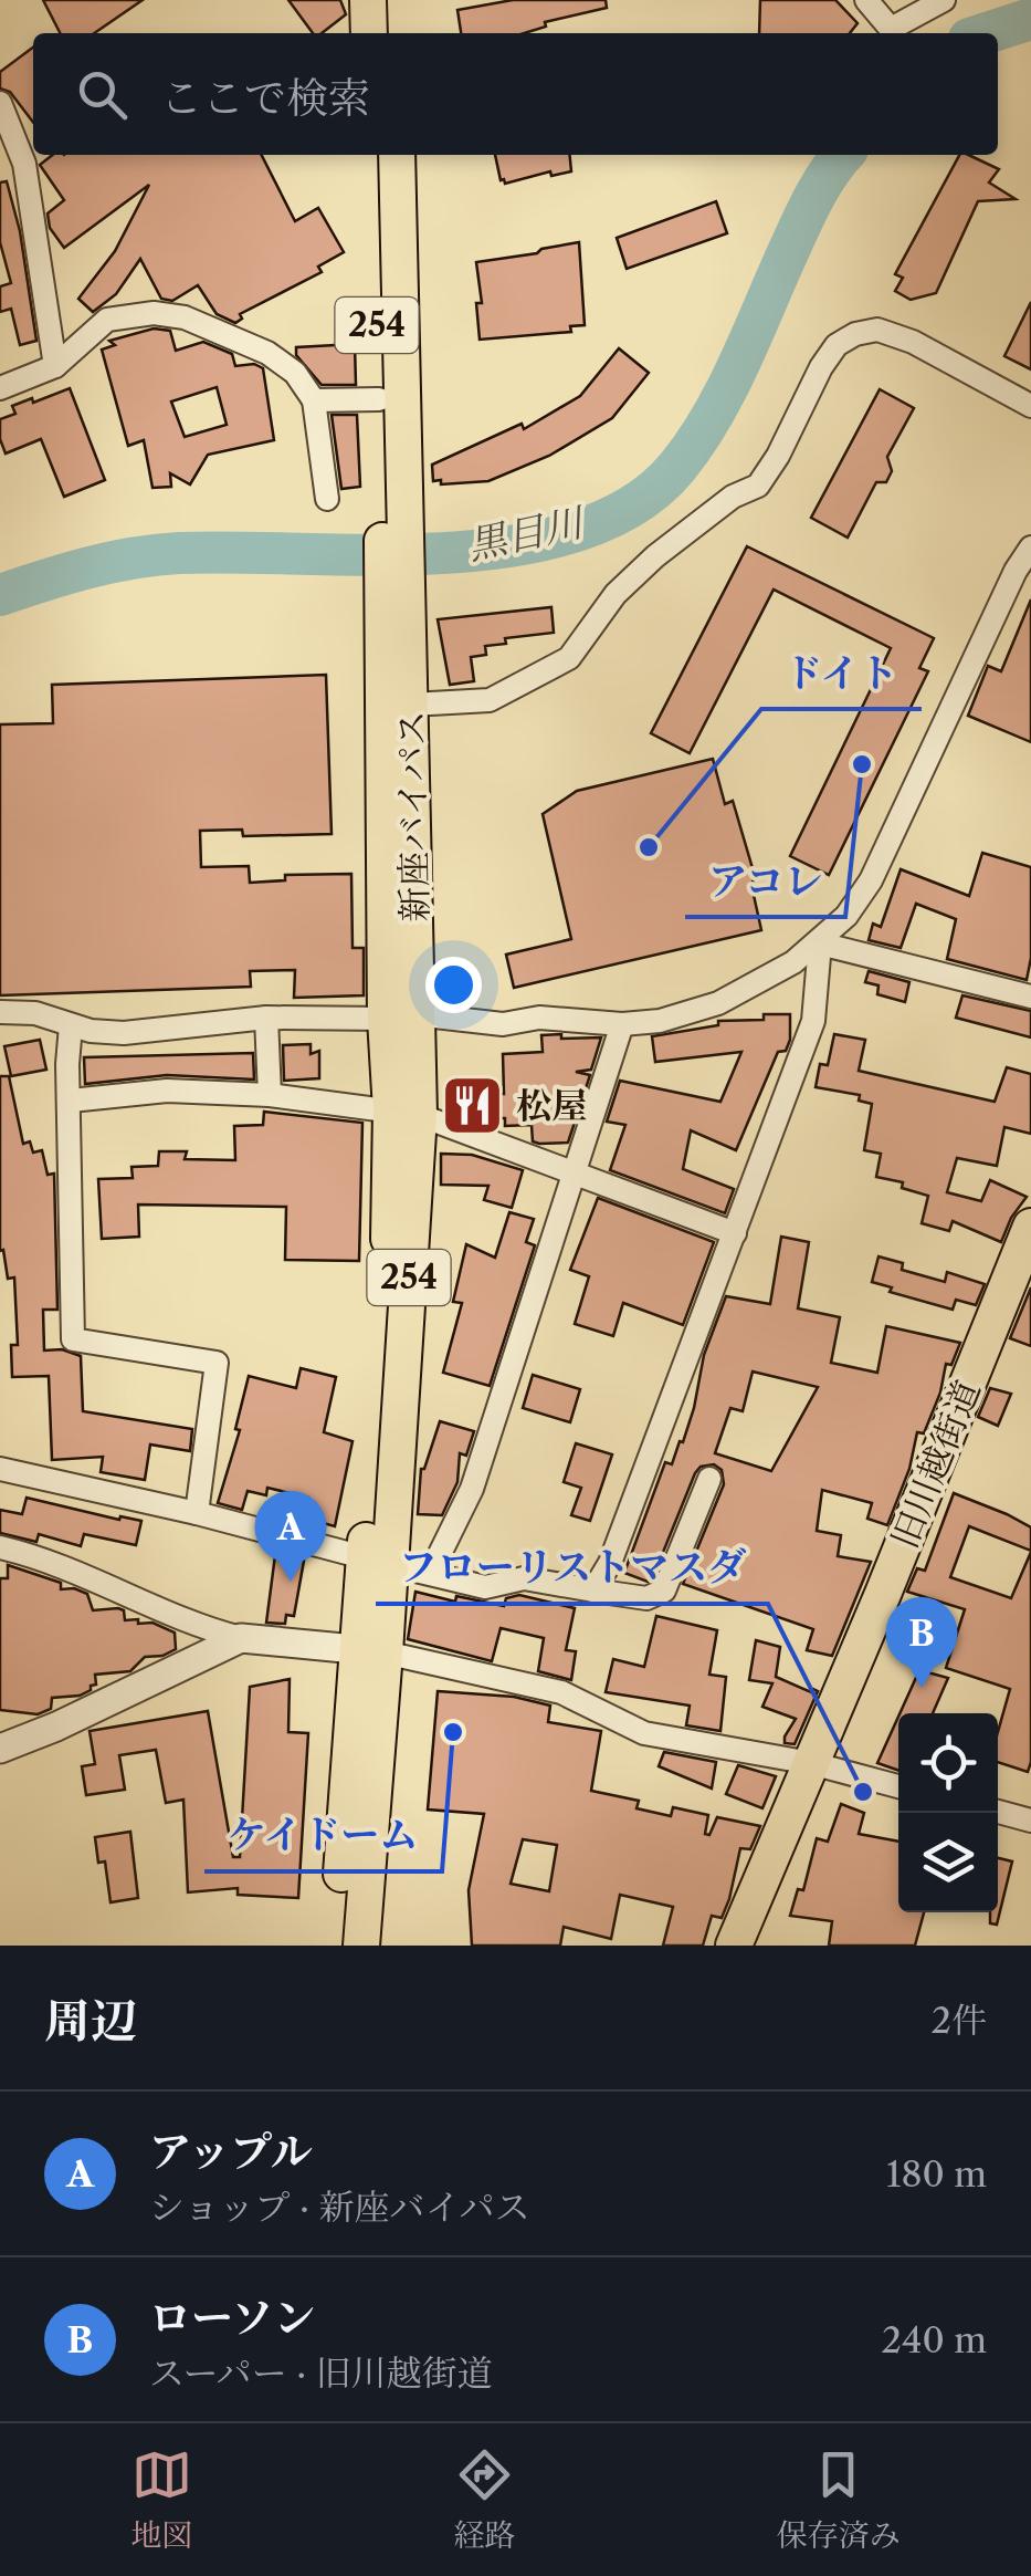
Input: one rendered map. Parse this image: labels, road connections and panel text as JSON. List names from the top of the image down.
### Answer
{
  "streets": {
    "main road": ["254", "新座バイパス", "旧川越街道"]
  },
  "water": ["黒目川"],
  "places": {
    "other": [
      "アコレ",
      "ドイト",
      "ケイドーム",
      "フローリストマスダ"
    ],
    "restaurant": ["松屋"]
  },
  "page": {
    "search": "ここで検索",
    "pins": ["A", "B"],
    "heading": ["周辺", "2件"],
    "list": [
      {
        "mark": "A",
        "name": "アップル",
        "note": "ショップ · 新座バイパス",
        "value": "180 m"
      },
      {
        "mark": "B",
        "name": "ローソン",
        "note": "スーパー · 旧川越街道",
        "value": "240 m"
      }
    ],
    "nav": ["地図", "経路", "保存済み"]
  }
}
